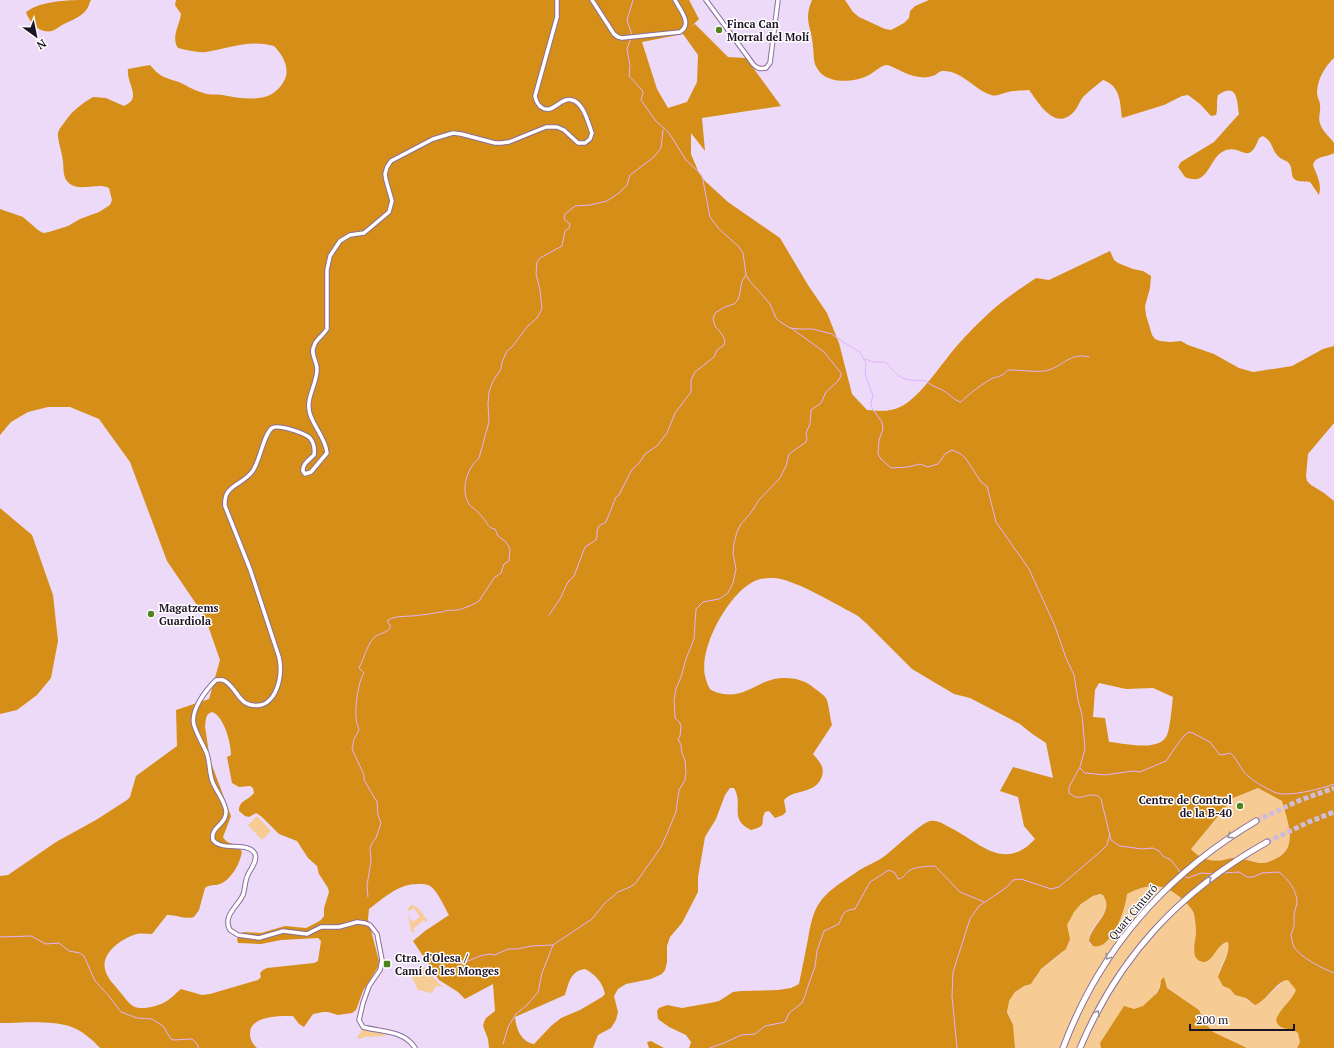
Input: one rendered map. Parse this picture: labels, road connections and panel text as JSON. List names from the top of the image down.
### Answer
{
  "streets": {
    "highway": ["Quart Cinturó"]
  },
  "places": {
    "other": ["Finca Can Morral del Molí", "Magatzems Guardiola", "Centre de Control de la B-40"],
    "transit": ["Ctra. d'Olesa / Camí de les Monges"]
  },
  "scale_bar": "200 m",
  "north": "bottom right"
}
